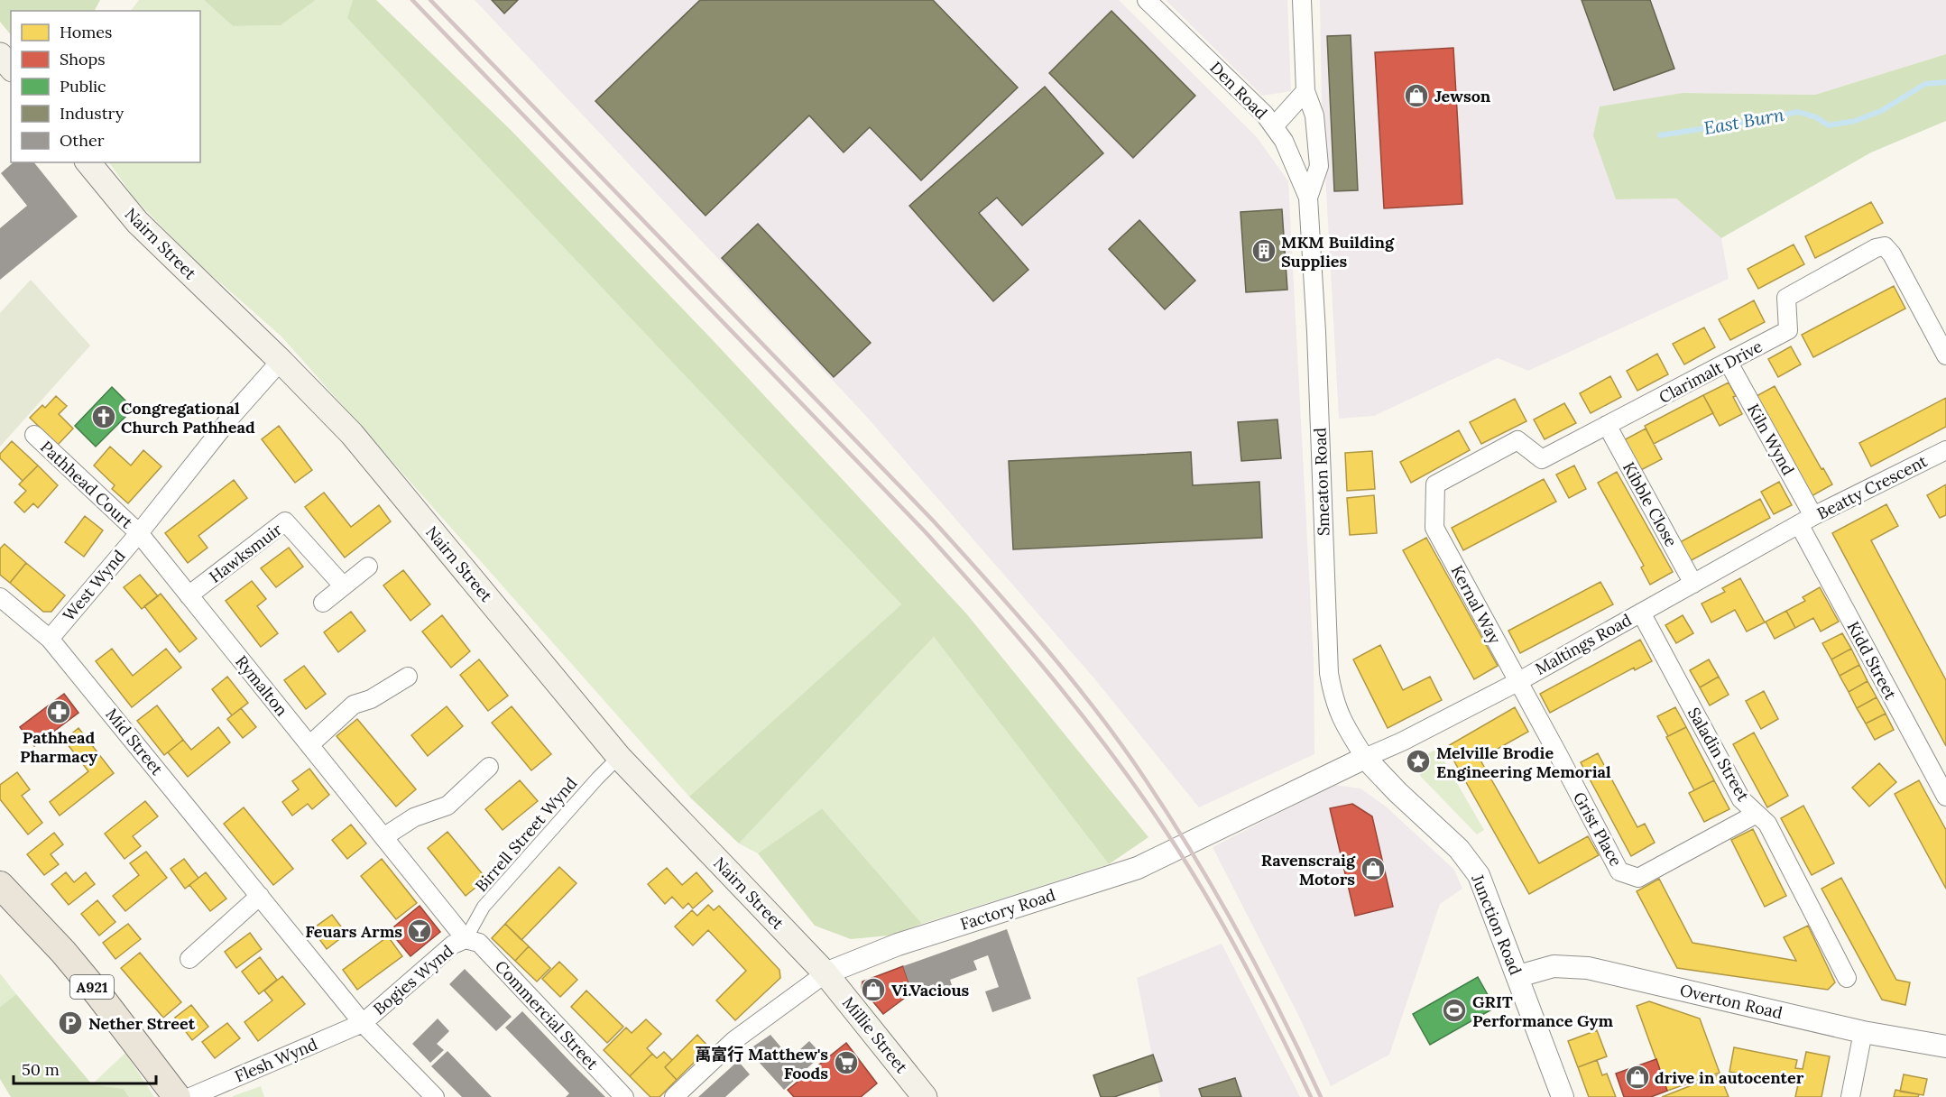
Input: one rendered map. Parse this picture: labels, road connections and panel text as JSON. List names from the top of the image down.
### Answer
{
  "streets": {
    "main road": ["Nairn Street", "A921", "Millie Street"],
    "street": [
      "Den Road",
      "Clarimalt Drive",
      "Kiln Wynd",
      "Smeaton Road",
      "Pathhead Court",
      "Beatty Crescent",
      "Kibble Close",
      "Hawksmuir",
      "West Wynd",
      "Kernal Way",
      "Maltings Road",
      "Kidd Street",
      "Rymalton",
      "Mid Street",
      "Saladin Street",
      "Grist Place",
      "Birrell Street Wynd",
      "Factory Road",
      "Junction Road",
      "Bogies Wynd",
      "Overton Road",
      "Commercial Street",
      "Flesh Wynd"
    ]
  },
  "crossings": [
    ["Den Road", "Smeaton Road"],
    ["Nairn Street", "West Wynd"],
    ["Nairn Street", "Birrell Street Wynd"],
    ["Nairn Street", "Factory Road"],
    ["Nairn Street", "Millie Street"],
    ["Clarimalt Drive", "Kiln Wynd"],
    ["Clarimalt Drive", "Kibble Close"],
    ["Clarimalt Drive", "Kernal Way"],
    ["Kiln Wynd", "Beatty Crescent"],
    ["Kiln Wynd", "Maltings Road"],
    ["Kiln Wynd", "Kidd Street"],
    ["Smeaton Road", "Maltings Road"],
    ["Smeaton Road", "Factory Road"],
    ["Smeaton Road", "Junction Road"],
    ["Pathhead Court", "West Wynd"],
    ["Pathhead Court", "Rymalton"],
    ["Beatty Crescent", "Maltings Road"],
    ["Beatty Crescent", "Kidd Street"],
    ["Kibble Close", "Maltings Road"],
    ["Hawksmuir", "Rymalton"],
    ["West Wynd", "Rymalton"],
    ["West Wynd", "Mid Street"],
    ["Kernal Way", "Maltings Road"],
    ["Kernal Way", "Grist Place"],
    ["Maltings Road", "Kidd Street"],
    ["Maltings Road", "Saladin Street"],
    ["Maltings Road", "Grist Place"],
    ["Maltings Road", "Factory Road"],
    ["Maltings Road", "Junction Road"],
    ["Rymalton", "Birrell Street Wynd"],
    ["Rymalton", "Bogies Wynd"],
    ["Rymalton", "Commercial Street"],
    ["Mid Street", "Bogies Wynd"],
    ["Mid Street", "Flesh Wynd"],
    ["Saladin Street", "Grist Place"],
    ["Birrell Street Wynd", "Bogies Wynd"],
    ["Birrell Street Wynd", "Commercial Street"],
    ["Factory Road", "Junction Road"],
    ["Factory Road", "Millie Street"],
    ["Junction Road", "Overton Road"],
    ["Bogies Wynd", "Commercial Street"],
    ["Bogies Wynd", "Flesh Wynd"]
  ],
  "water": ["East Burn"],
  "places": {
    "shop": [
      "Jewson",
      "Ravenscraig Motors",
      "Vi.Vacious",
      "drive in autocenter"
    ],
    "building": ["MKM Building Supplies"],
    "church": ["Congregational Church Pathhead"],
    "pharmacy": ["Pathhead Pharmacy"],
    "place": ["Melville Brodie Engineering Memorial"],
    "bar": ["Feuars Arms"],
    "sports": ["GRIT Performance Gym"],
    "parking": ["Nether Street"],
    "supermarket": ["萬富行 Matthew's Foods"]
  },
  "legend": [
    "Homes",
    "Shops",
    "Public",
    "Industry",
    "Other"
  ],
  "scale_bar": "50 m"
}
